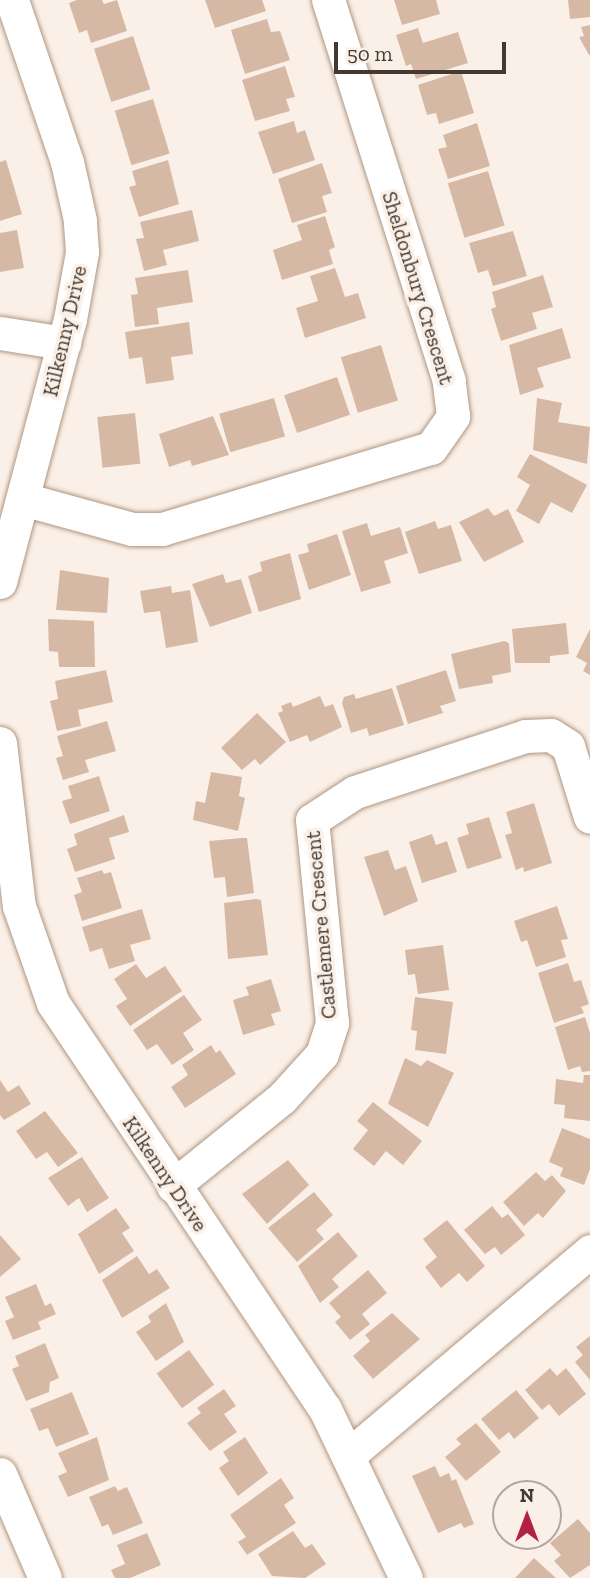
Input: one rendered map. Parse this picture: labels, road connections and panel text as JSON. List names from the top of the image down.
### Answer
{
  "streets": {
    "street": ["Sheldonbury Crescent", "Kilkenny Drive", "Castlemere Crescent"]
  },
  "crossings": [
    ["Sheldonbury Crescent", "Kilkenny Drive"],
    ["Kilkenny Drive", "Castlemere Crescent"]
  ],
  "scale_bar": "50 m",
  "north": "top"
}
